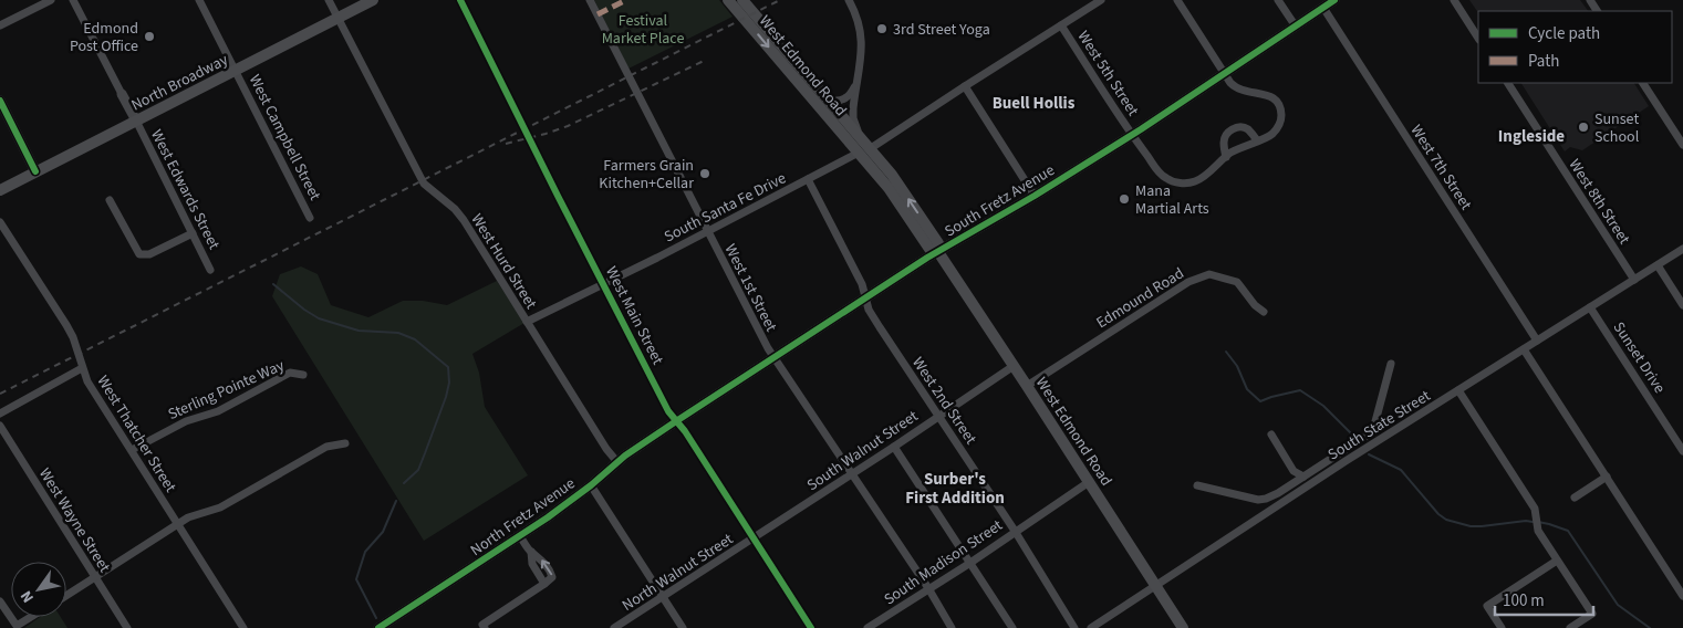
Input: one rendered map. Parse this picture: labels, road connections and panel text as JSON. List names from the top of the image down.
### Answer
{
  "streets": {
    "main road": ["West Edmond Road", "North Broadway"],
    "street": [
      "West 5th Street",
      "West Campbell Street",
      "West 7th Street",
      "West Edwards Street",
      "South Fretz Avenue",
      "West 8th Street",
      "South Santa Fe Drive",
      "West Hurd Street",
      "West 1st Street",
      "Edmound Road",
      "West Main Street",
      "Sunset Drive",
      "Sterling Pointe Way",
      "West 2nd Street",
      "South State Street",
      "West Thatcher Street",
      "South Walnut Street",
      "North Fretz Avenue",
      "West Wayne Street",
      "South Madison Street",
      "North Walnut Street"
    ]
  },
  "crossings": [
    ["West Edmond Road", "South Fretz Avenue"],
    ["West Edmond Road", "South Santa Fe Drive"],
    ["West Edmond Road", "Edmound Road"],
    ["West Edmond Road", "South State Street"],
    ["West Edmond Road", "South Walnut Street"],
    ["West Edmond Road", "South Madison Street"],
    ["West 5th Street", "South Fretz Avenue"],
    ["North Broadway", "West Campbell Street"],
    ["North Broadway", "West Edwards Street"],
    ["North Broadway", "West Hurd Street"],
    ["West 7th Street", "South Fretz Avenue"],
    ["West 7th Street", "South State Street"],
    ["South Fretz Avenue", "West 1st Street"],
    ["South Fretz Avenue", "West Main Street"],
    ["South Fretz Avenue", "West 2nd Street"],
    ["South Fretz Avenue", "North Fretz Avenue"],
    ["West 8th Street", "South State Street"],
    ["South Santa Fe Drive", "West Hurd Street"],
    ["South Santa Fe Drive", "West 1st Street"],
    ["South Santa Fe Drive", "West Main Street"],
    ["South Santa Fe Drive", "West 2nd Street"],
    ["West Hurd Street", "North Fretz Avenue"],
    ["West 1st Street", "South Walnut Street"],
    ["West 1st Street", "South Madison Street"],
    ["West Main Street", "South Walnut Street"],
    ["West Main Street", "North Fretz Avenue"],
    ["West Main Street", "North Walnut Street"],
    ["Sunset Drive", "South State Street"],
    ["Sterling Pointe Way", "West Thatcher Street"],
    ["West 2nd Street", "South Walnut Street"],
    ["West 2nd Street", "South Madison Street"],
    ["South Walnut Street", "North Walnut Street"]
  ],
  "districts": ["Buell Hollis", "Ingleside", "Surber's First Addition"],
  "parks": ["Festival Market Place"],
  "places": [
    "3rd Street Yoga",
    "Edmond Post Office",
    "Sunset School",
    "Farmers Grain Kitchen+Cellar",
    "Mana Martial Arts"
  ],
  "legend": ["Cycle path", "Path"],
  "scale_bar": "100 m",
  "north": "bottom left"
}
